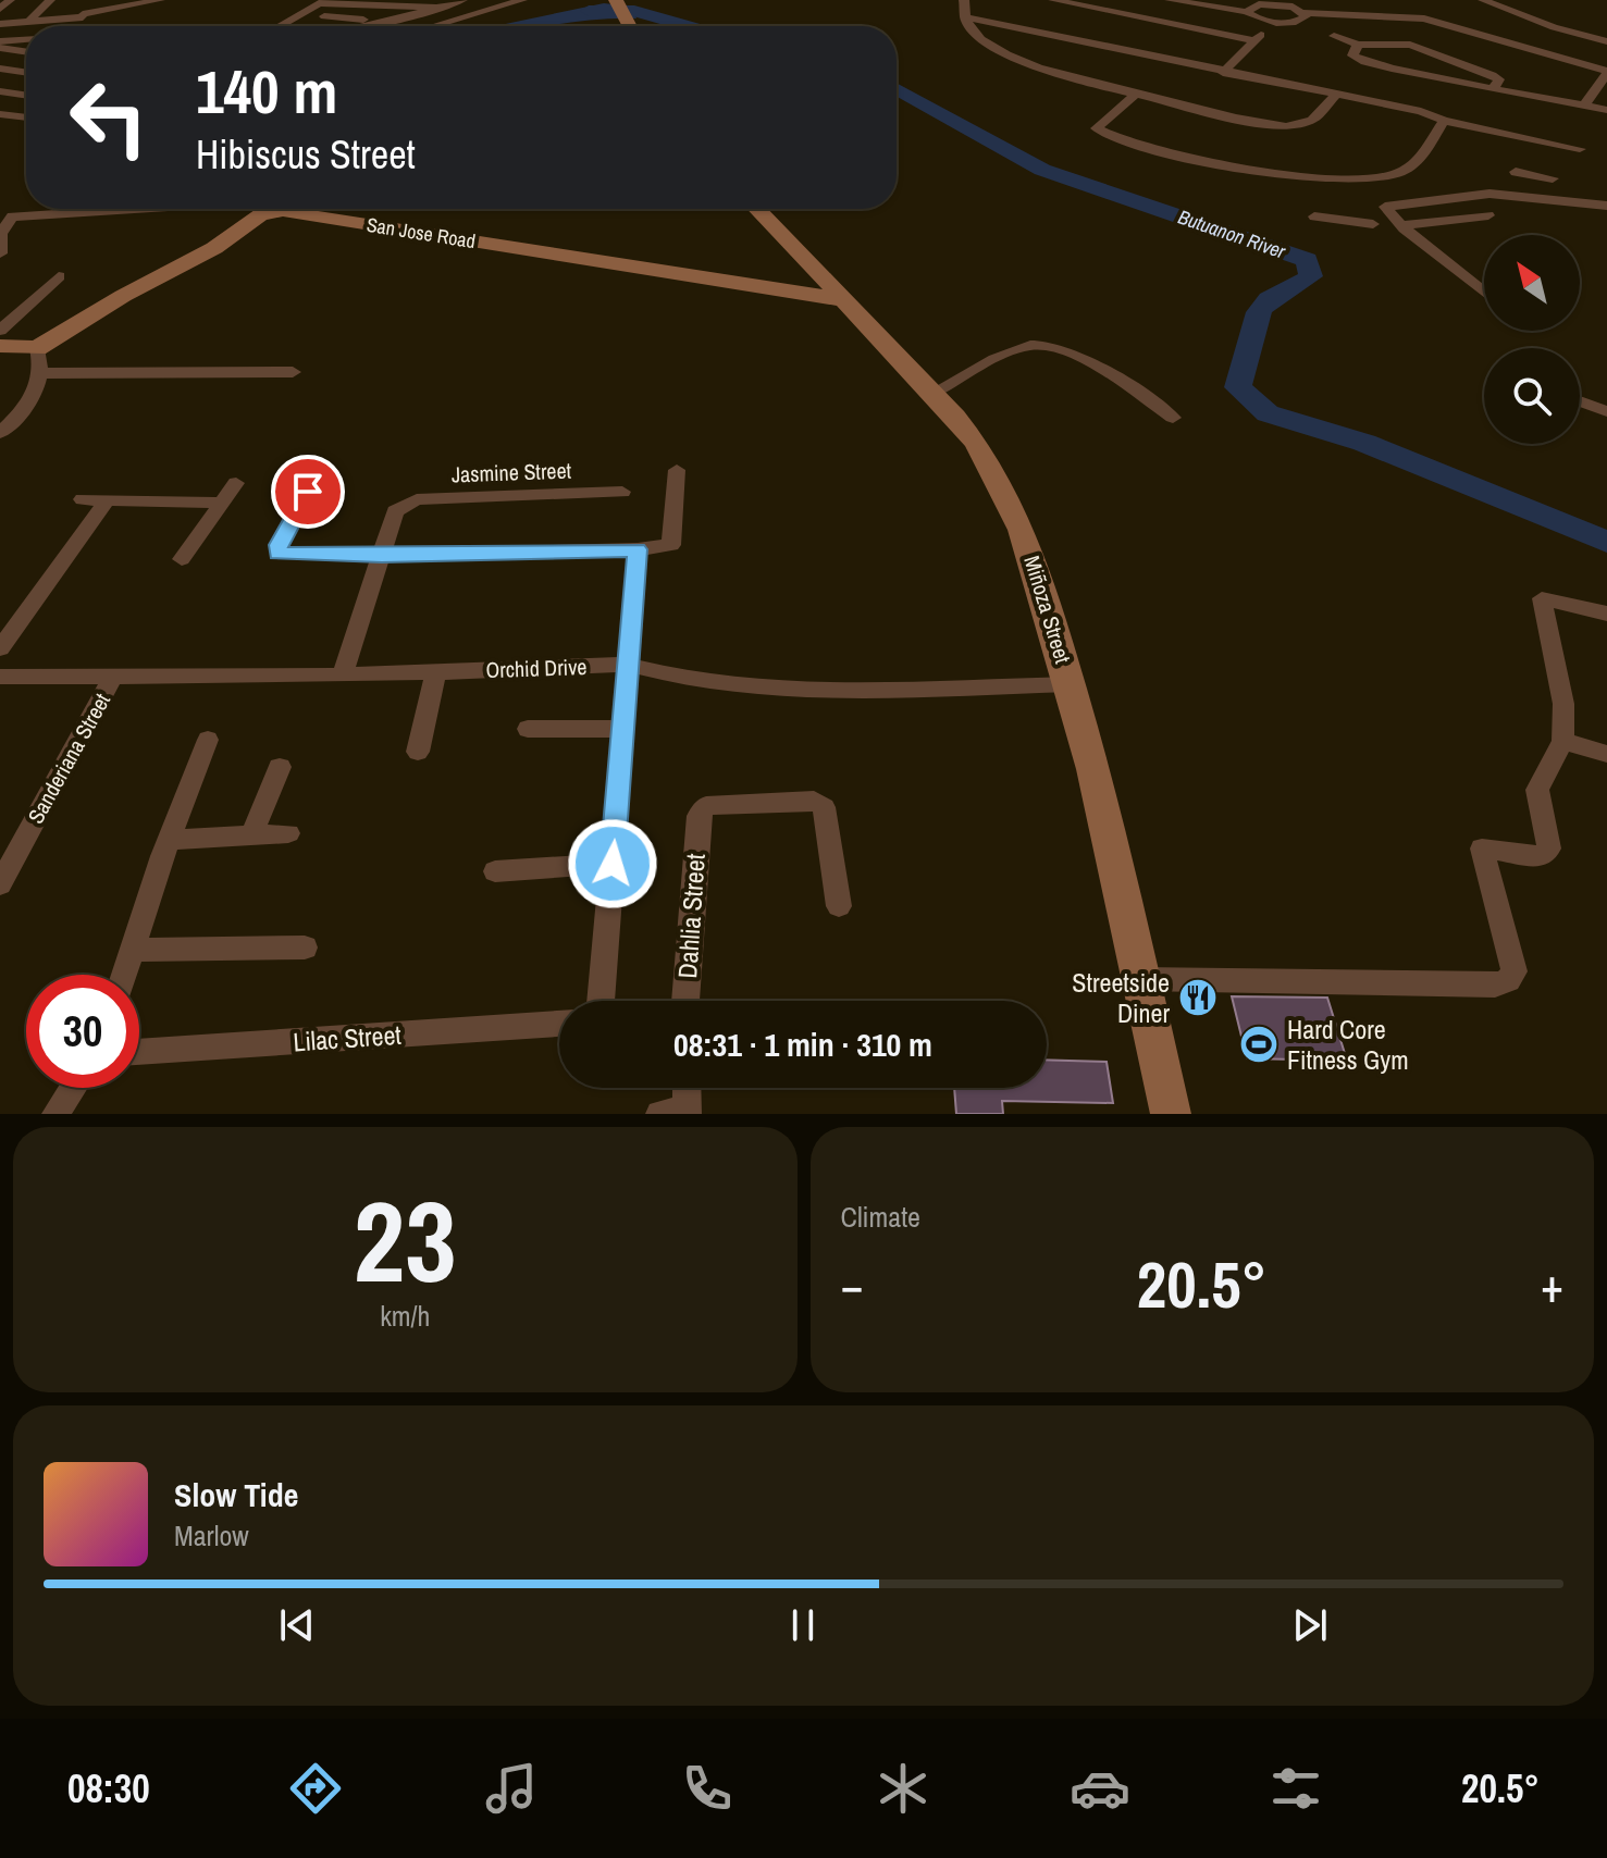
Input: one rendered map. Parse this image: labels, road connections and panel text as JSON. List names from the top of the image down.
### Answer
{
  "streets": {
    "main road": ["San Jose Road", "Miñoza Street"],
    "street": [
      "Jasmine Street",
      "Orchid Drive",
      "Sanderiana Street",
      "Dahlia Street",
      "Lilac Street"
    ]
  },
  "crossings": [
    ["San Jose Road", "Miñoza Street"],
    ["Miñoza Street", "Orchid Drive"],
    ["Orchid Drive", "Sanderiana Street"]
  ],
  "water": ["Butuanon River"],
  "places": {
    "restaurant": ["Streetside Diner"],
    "sports": ["Hard Core Fitness Gym"]
  },
  "north": "top left",
  "page": {
    "turn": ["140 m", "Hibiscus Street"],
    "limit": "30",
    "trip": "08:31 · 1 min · 310 m",
    "tile": [
      ["23", "km/h"],
      "Climate"
    ],
    "heat": ["−", "20.5°", "+"],
    "song": ["Slow Tide", "Marlow"],
    "tabs": ["08:30", "20.5°"]
  }
}
